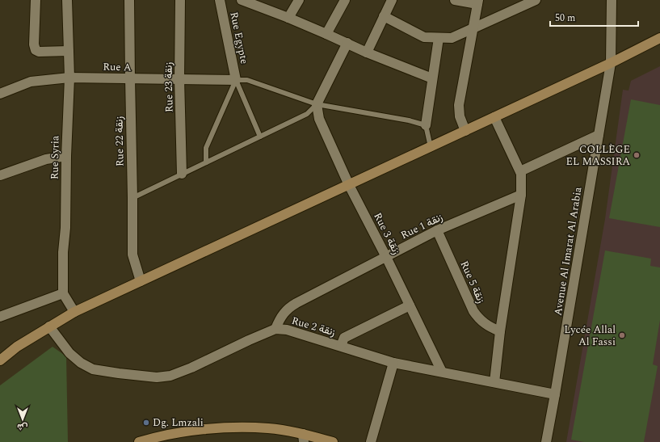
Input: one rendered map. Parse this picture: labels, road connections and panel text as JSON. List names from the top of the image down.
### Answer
{
  "streets": {
    "street": [
      "Rue Egypte",
      "Rue A",
      "Rue 23 زنقة",
      "Rue 22 زنقة",
      "Rue Syria",
      "Rue 1 زنقة",
      "Rue 3 زنقة",
      "Avenue Al Imarat Al Arabia",
      "Rue 5 زنقة",
      "Rue 2 زنقة"
    ]
  },
  "crossings": [
    ["Rue Egypte", "Rue A"],
    ["Rue A", "Rue 23 زنقة"],
    ["Rue A", "Rue 22 زنقة"],
    ["Rue A", "Rue Syria"],
    ["Rue 1 زنقة", "Rue 3 زنقة"],
    ["Rue 1 زنقة", "Rue 5 زنقة"],
    ["Rue 1 زنقة", "Rue 2 زنقة"],
    ["Rue 3 زنقة", "Rue 2 زنقة"],
    ["Avenue Al Imarat Al Arabia", "Rue 2 زنقة"]
  ],
  "places": ["COLLÈGE EL MASSIRA", "Lycée Allal Al Fassi", "Dg. Lmzali"],
  "scale_bar": "50 m",
  "north": "bottom"
}
